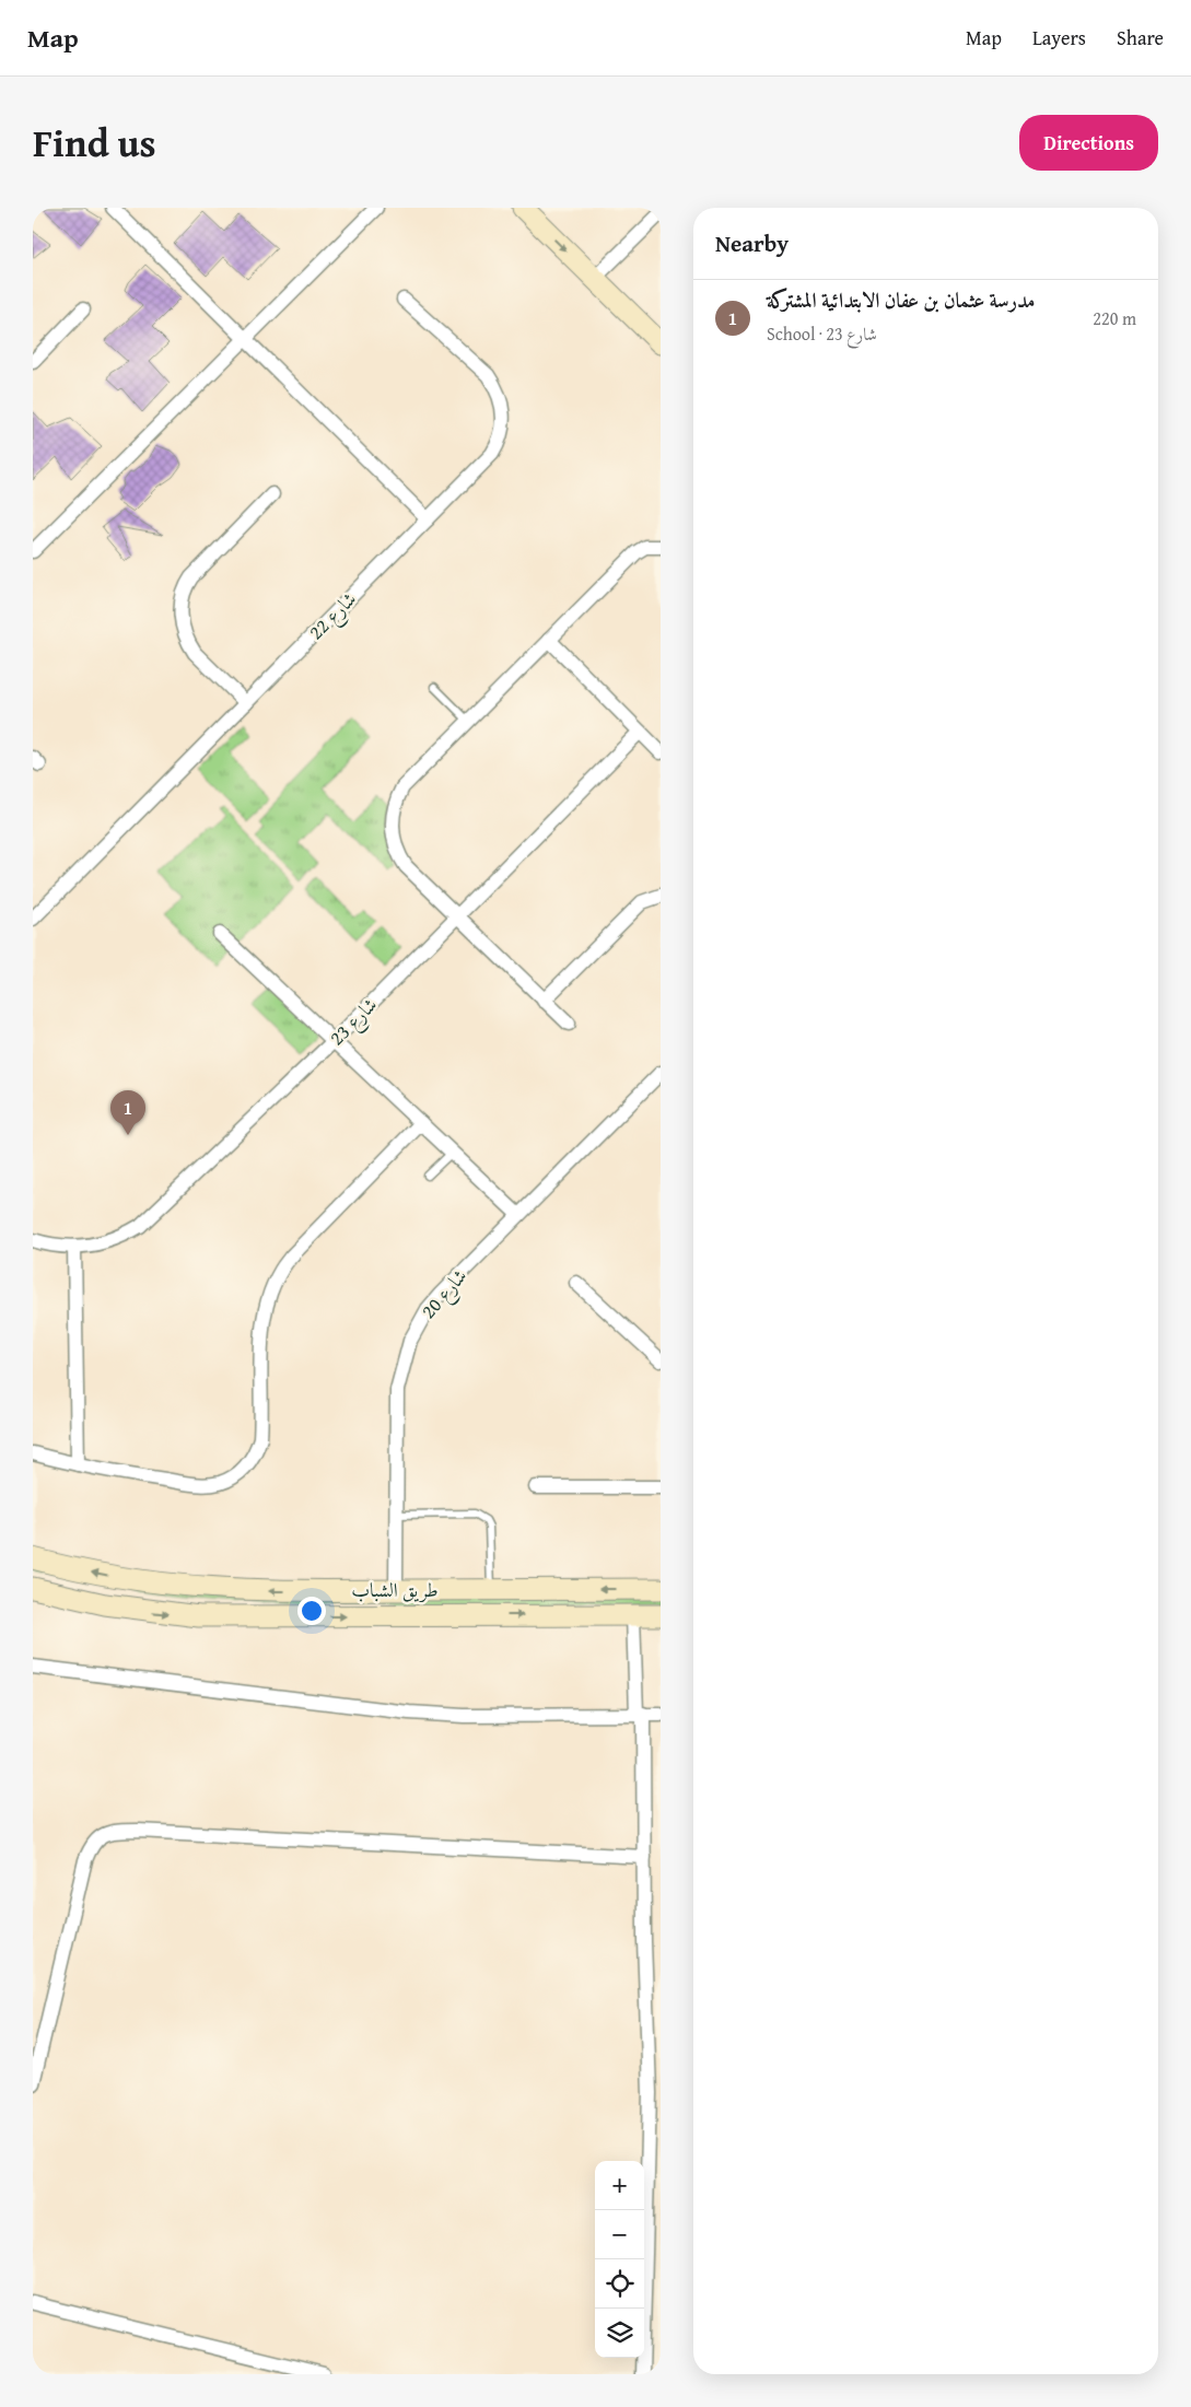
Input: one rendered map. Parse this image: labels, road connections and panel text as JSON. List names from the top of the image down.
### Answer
{
  "streets": {
    "main road": ["طريق الشباب"],
    "street": ["شارع 22", "شارع 23", "شارع 20"]
  },
  "crossings": [
    ["شارع 20", "طريق الشباب"]
  ],
  "page": {
    "header": "Map",
    "nav": ["Map", "Layers", "Share"],
    "title": "Find us",
    "buttons": "Directions",
    "heading": "Nearby",
    "list": [
      {
        "mark": "1",
        "name": "مدرسة عثمان بن عفان الابتدائية المشتركة",
        "note": "School · شارع 23",
        "value": "220 m"
      }
    ],
    "pins": "1",
    "map_buttons": ["+", "−"]
  }
}
